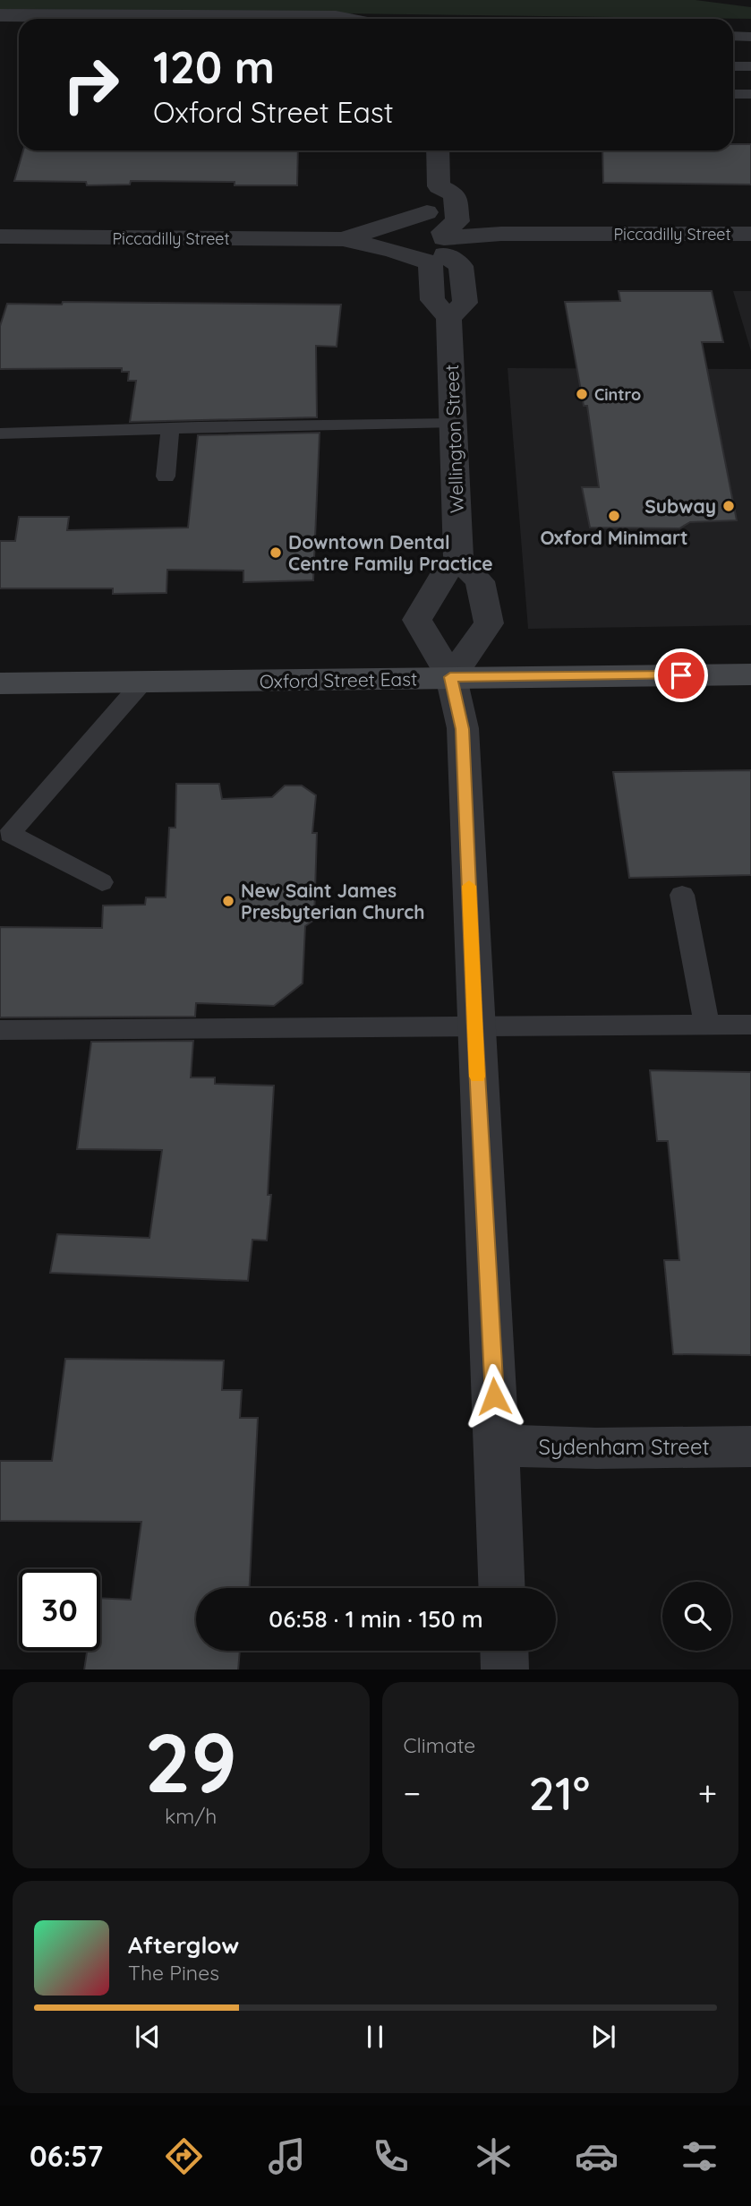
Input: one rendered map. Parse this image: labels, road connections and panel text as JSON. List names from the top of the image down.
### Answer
{
  "streets": {
    "main road": ["Oxford Street East"],
    "street": ["Piccadilly Street", "Wellington Street", "Sydenham Street"]
  },
  "crossings": [
    ["Piccadilly Street", "Wellington Street"]
  ],
  "places": [
    "Cintro",
    "Subway",
    "Oxford Minimart",
    "Downtown Dental Centre Family Practice",
    "New Saint James Presbyterian Church"
  ],
  "page": {
    "turn": ["120 m", "Oxford Street East"],
    "limit": "30",
    "trip": "06:58 · 1 min · 150 m",
    "tile": [
      ["29", "km/h"],
      "Climate"
    ],
    "heat": ["−", "21°", "+"],
    "song": ["Afterglow", "The Pines"],
    "tabs": "06:57"
  }
}
